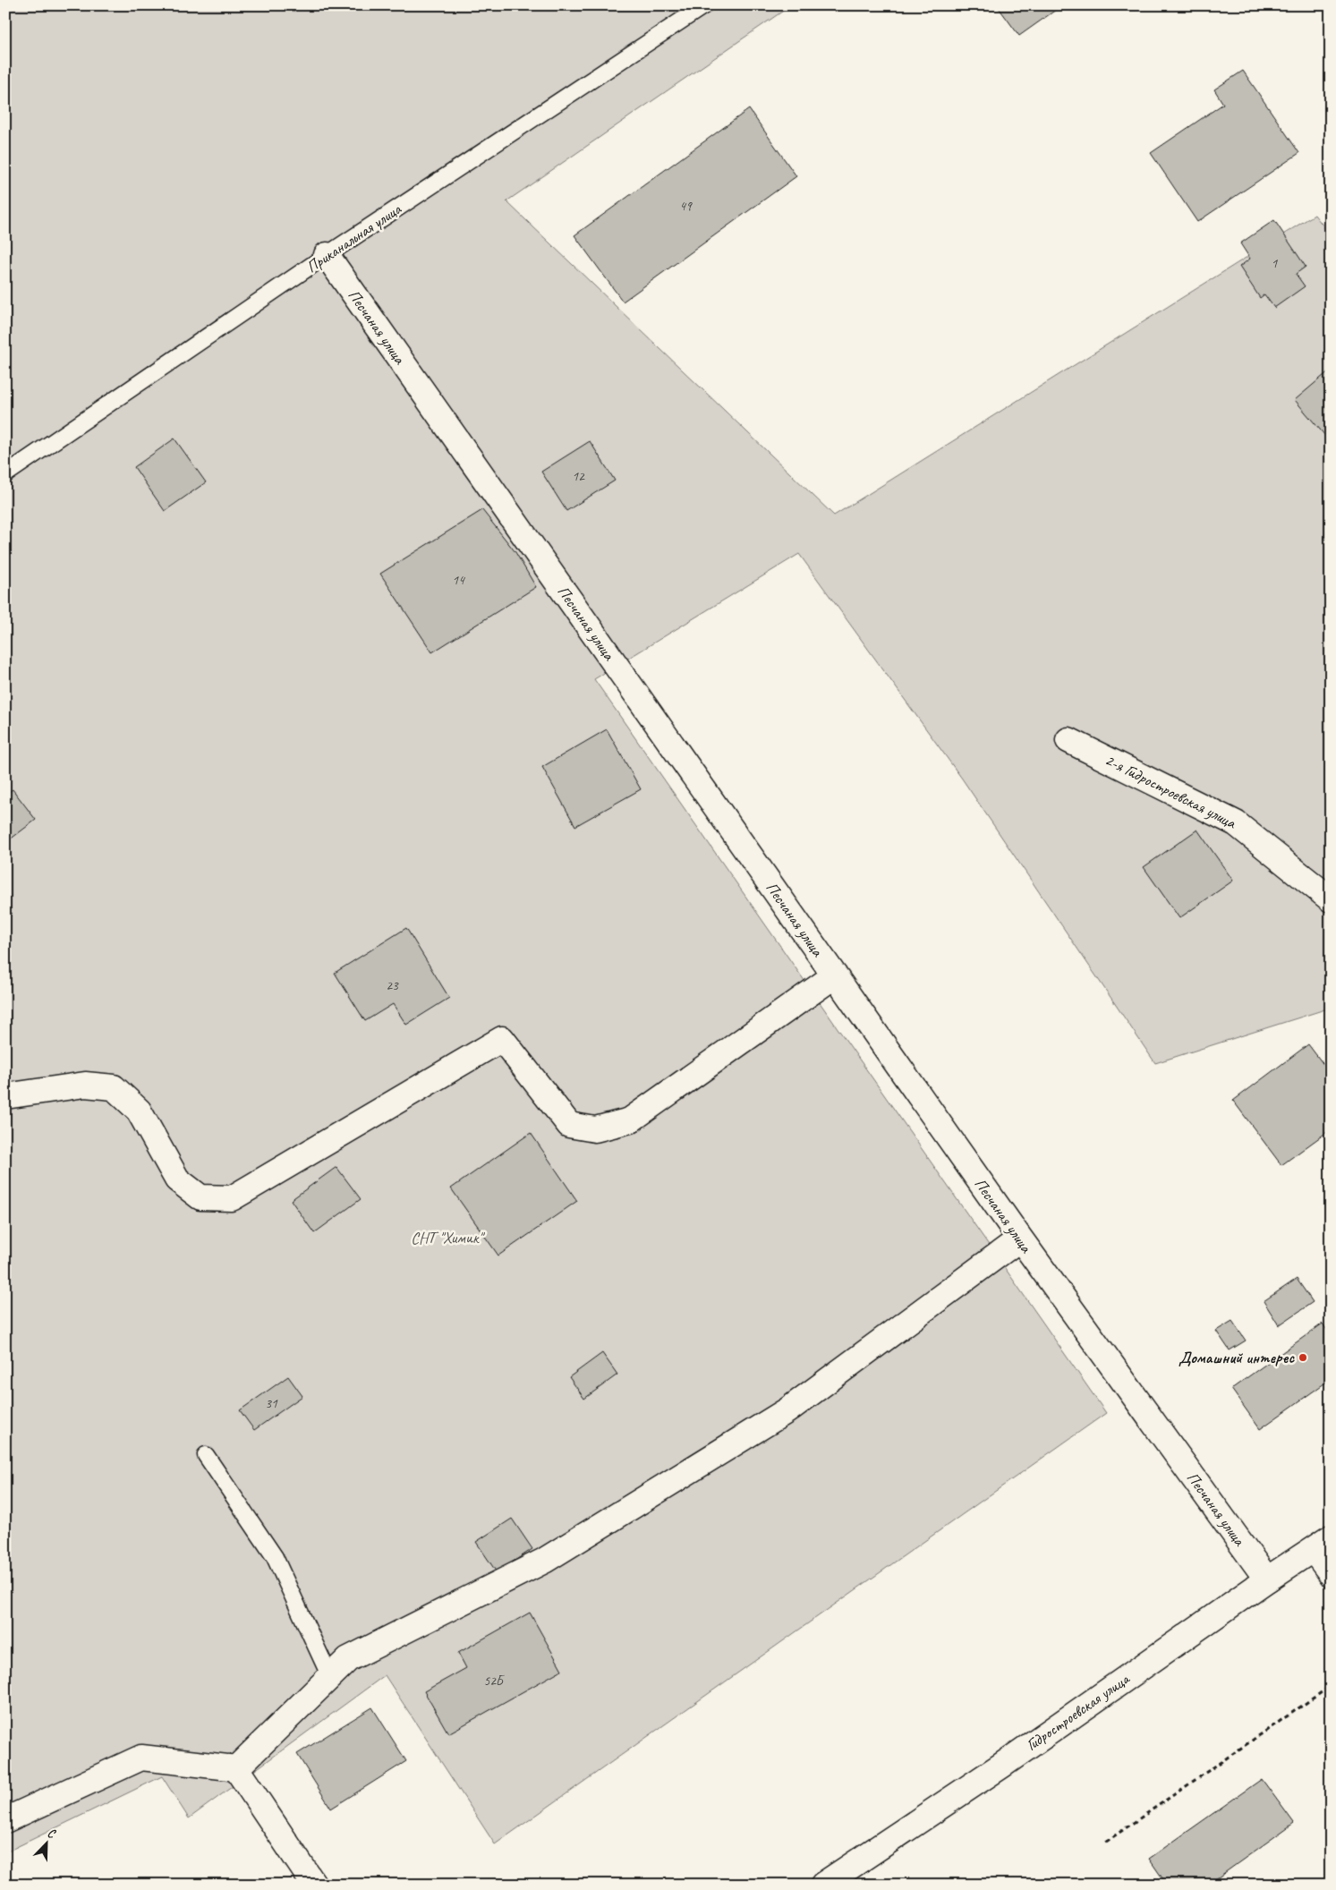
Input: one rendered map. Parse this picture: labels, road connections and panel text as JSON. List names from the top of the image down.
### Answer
{
  "streets": {
    "street": ["Песчаная улица", "2-я Гидростроевская улица", "Гидростроевская улица"],
    "lane": ["Приканальная улица"]
  },
  "crossings": [
    ["Приканальная улица", "Песчаная улица"],
    ["Песчаная улица", "Гидростроевская улица"]
  ],
  "parks": ["СНТ \"Химик\""],
  "places": ["Домашний интерес"],
  "house_numbers": [
    "49",
    "1",
    "12",
    "14",
    "23",
    "31",
    "52Б"
  ],
  "north": "top right"
}
